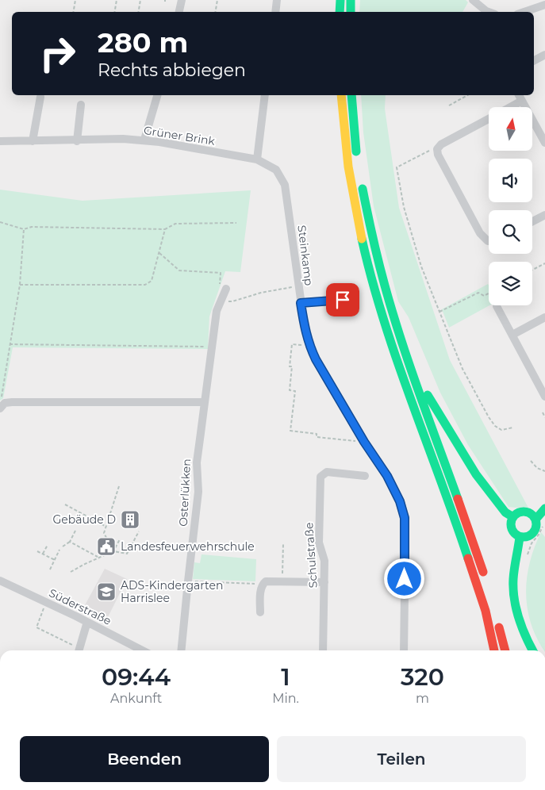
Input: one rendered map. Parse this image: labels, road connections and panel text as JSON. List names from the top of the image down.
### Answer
{
  "streets": {
    "street": [
      "Grüner Brink",
      "Steinkamp",
      "Osterlükken",
      "Schulstraße",
      "Süderstraße"
    ]
  },
  "crossings": [
    ["Grüner Brink", "Steinkamp"]
  ],
  "places": {
    "building": ["Gebäude D"],
    "public building": ["Landesfeuerwehrschule"],
    "school or university": ["ADS-Kindergarten Harrislee"]
  },
  "north": "top",
  "page": {
    "turn": ["280 m", "Rechts abbiegen"],
    "eta": [
      "09:44",
      "Ankunft",
      "1",
      "Min.",
      "320",
      "m"
    ],
    "buttons": ["Beenden", "Teilen"]
  }
}
